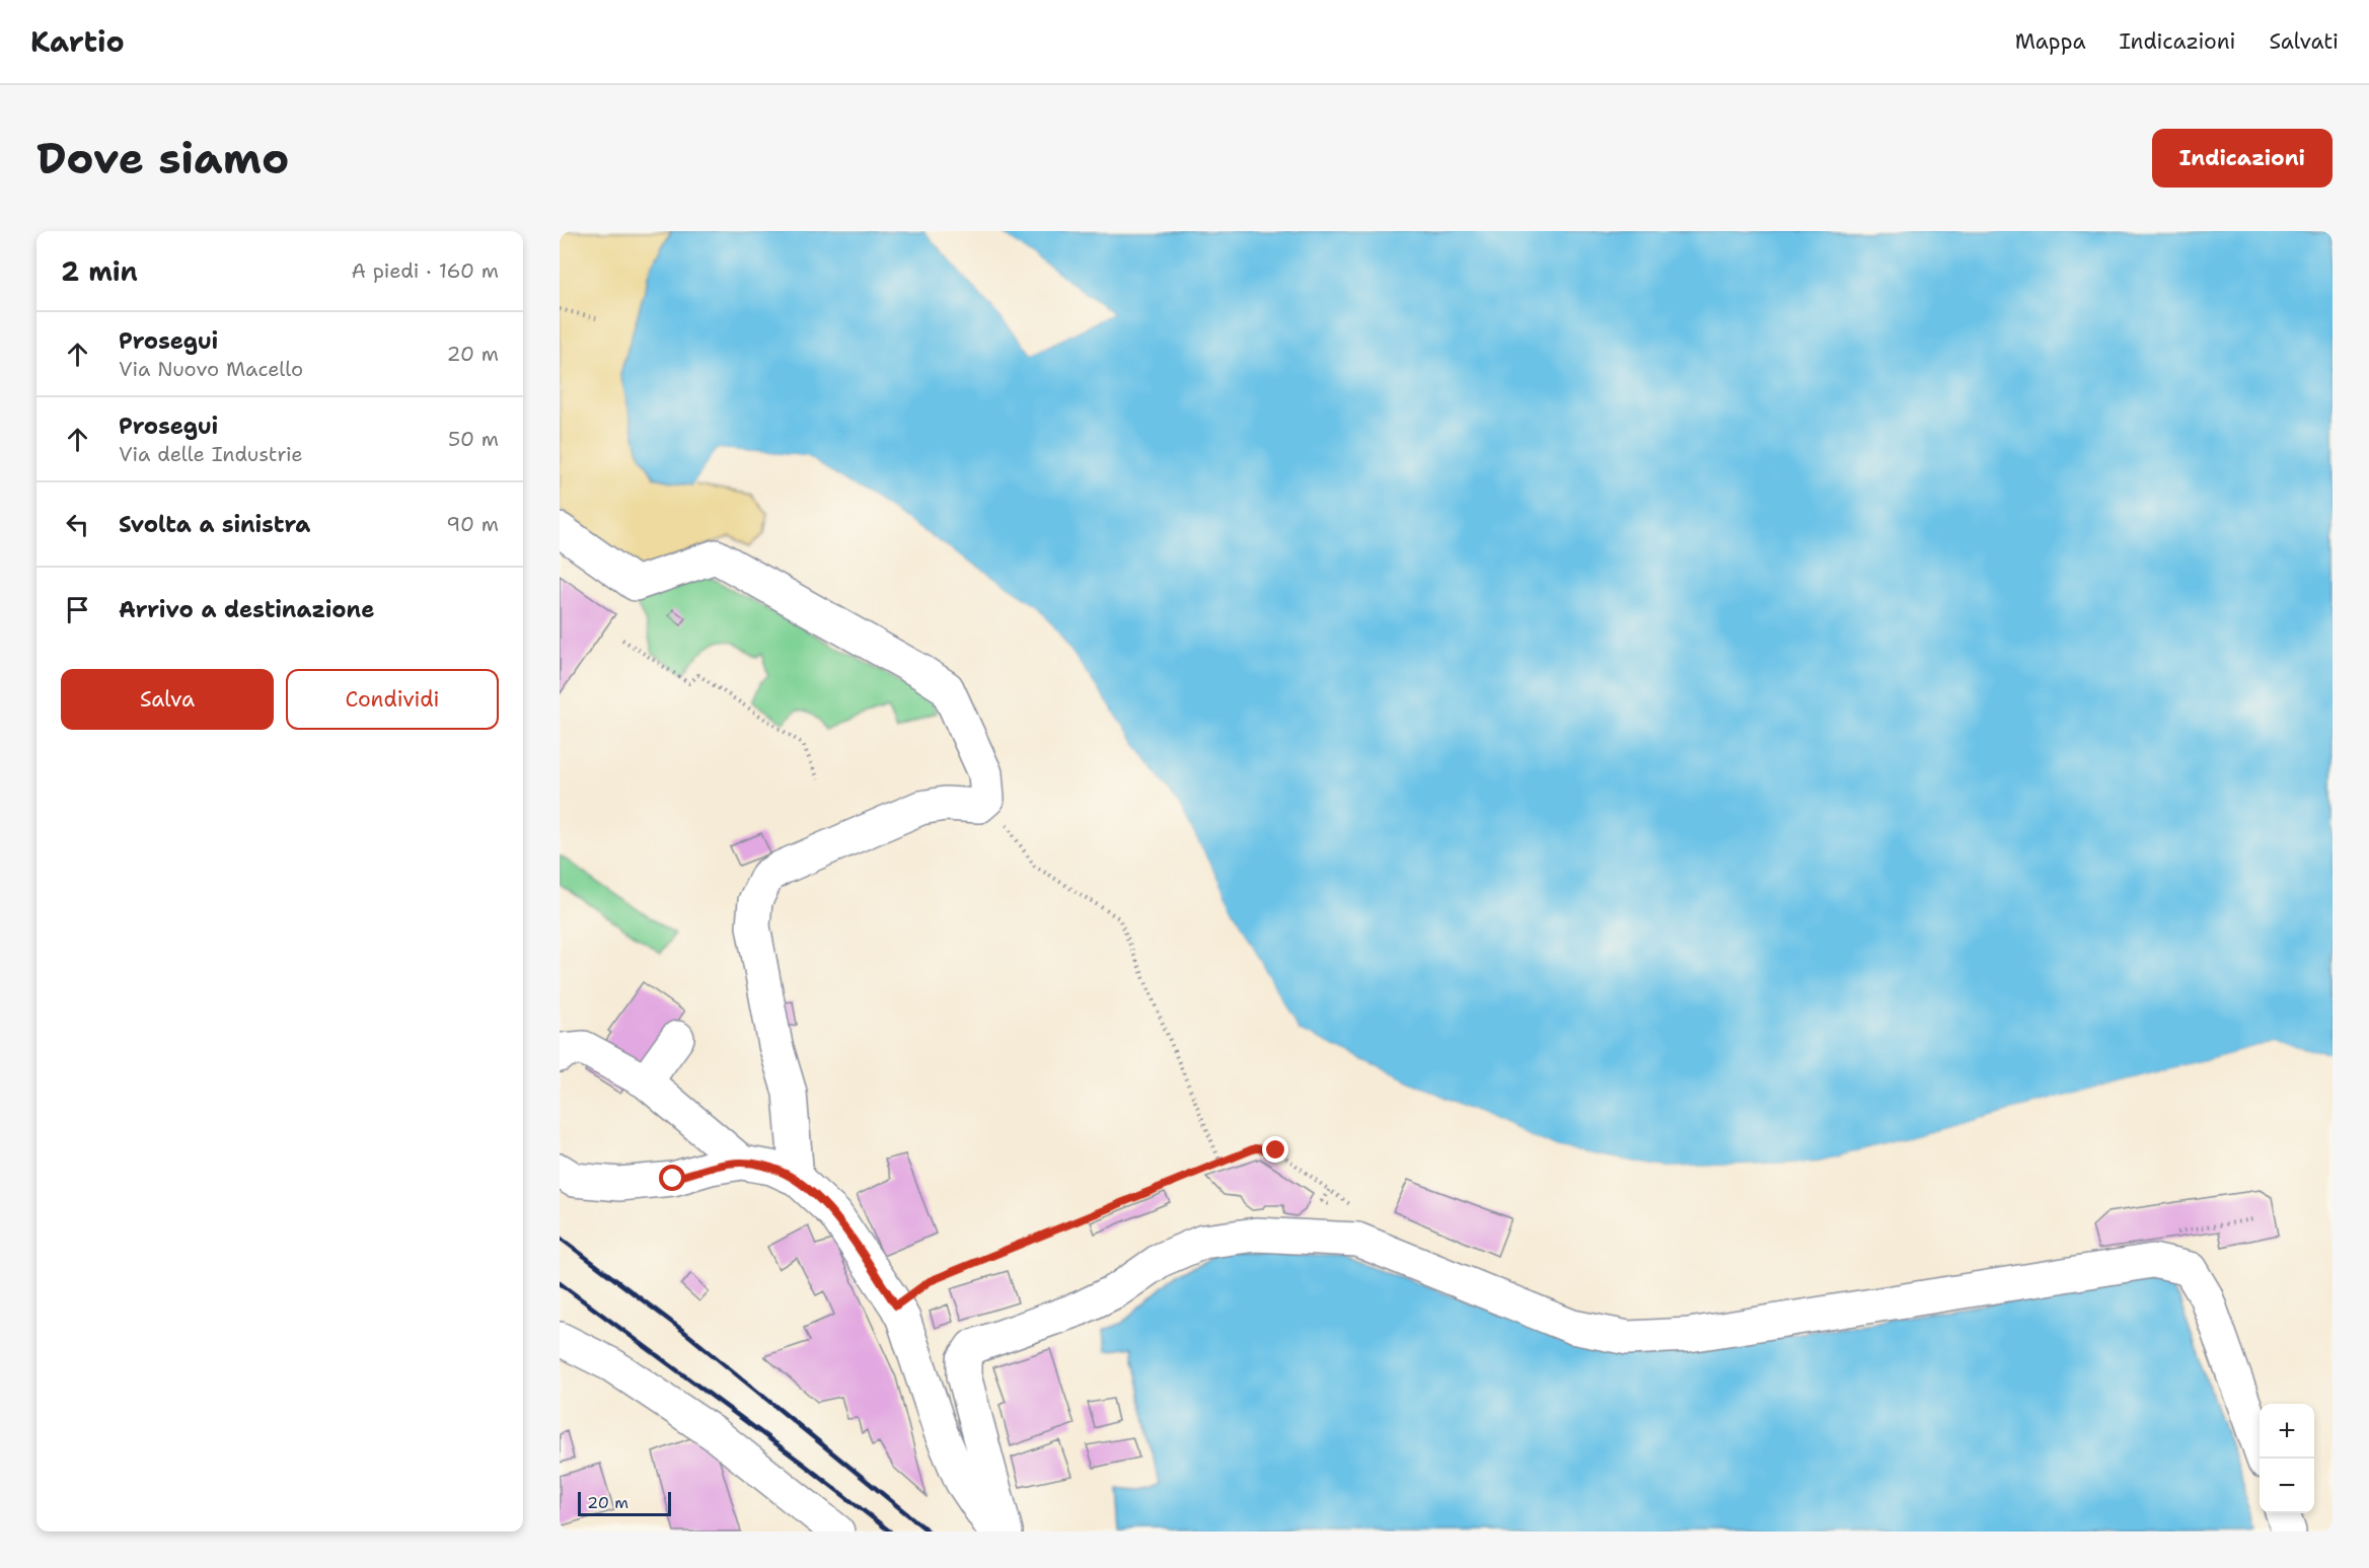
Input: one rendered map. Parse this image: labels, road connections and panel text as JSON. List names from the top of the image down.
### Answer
{
  "scale_bar": "20 m",
  "page": {
    "header": "Kartio",
    "nav": ["Mappa", "Indicazioni", "Salvati"],
    "buttons": [
      "Indicazioni",
      ["Salva", "Condividi"]
    ],
    "title": "Dove siamo",
    "heading": ["2 min", "A piedi · 160 m"],
    "list": [
      ["Prosegui", "Via Nuovo Macello", "20 m"],
      ["Prosegui", "Via delle Industrie", "50 m"],
      ["Svolta a sinistra", "90 m"],
      "Arrivo a destinazione"
    ],
    "map_buttons": ["+", "−"],
    "scale": "20 m"
  }
}
